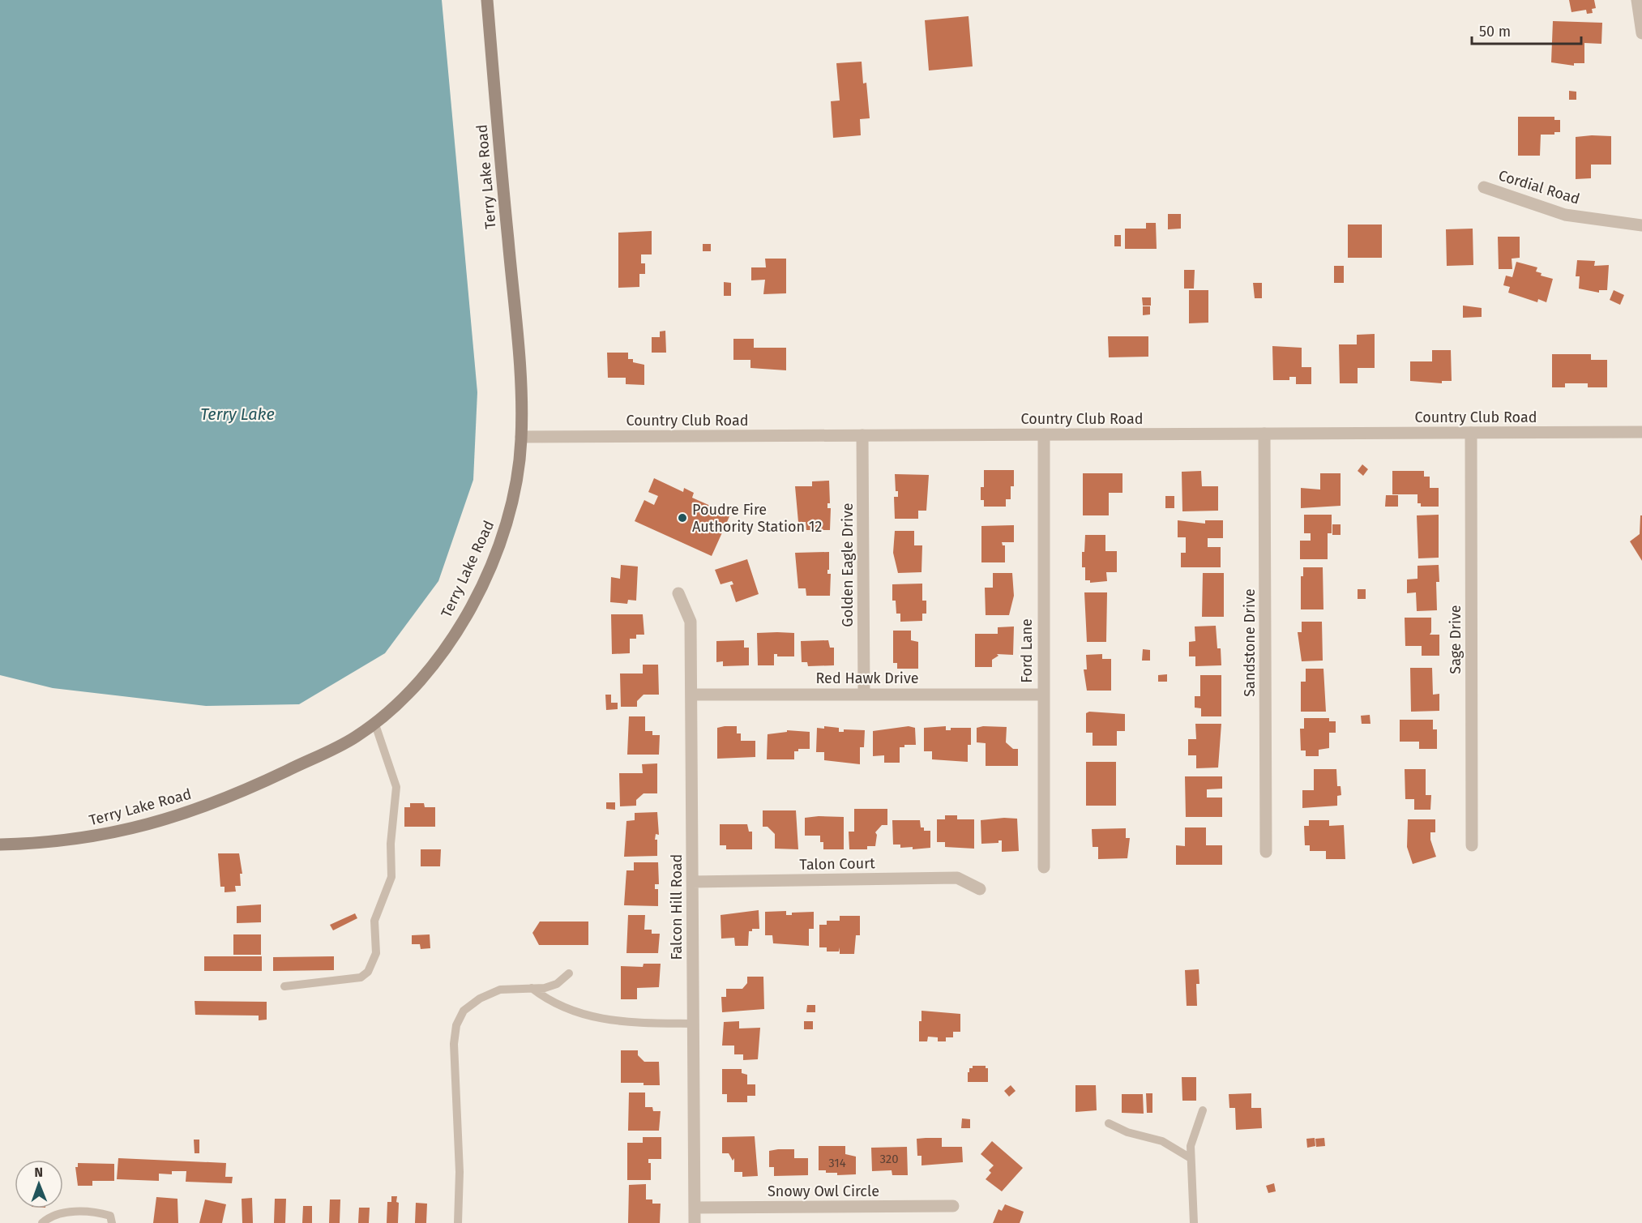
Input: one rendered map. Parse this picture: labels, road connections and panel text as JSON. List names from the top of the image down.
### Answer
{
  "streets": {
    "main road": ["Terry Lake Road"],
    "street": [
      "Cordial Road",
      "Country Club Road",
      "Golden Eagle Drive",
      "Sage Drive",
      "Sandstone Drive",
      "Ford Lane",
      "Red Hawk Drive",
      "Talon Court",
      "Falcon Hill Road",
      "Snowy Owl Circle"
    ]
  },
  "crossings": [
    ["Terry Lake Road", "Country Club Road"],
    ["Country Club Road", "Golden Eagle Drive"],
    ["Country Club Road", "Sage Drive"],
    ["Country Club Road", "Sandstone Drive"],
    ["Country Club Road", "Ford Lane"],
    ["Golden Eagle Drive", "Red Hawk Drive"],
    ["Ford Lane", "Red Hawk Drive"],
    ["Red Hawk Drive", "Falcon Hill Road"],
    ["Talon Court", "Falcon Hill Road"],
    ["Falcon Hill Road", "Snowy Owl Circle"]
  ],
  "water": ["Terry Lake"],
  "places": ["Poudre Fire Authority Station 12"],
  "house_numbers": ["320", "314"],
  "scale_bar": "50 m",
  "north": "top"
}
